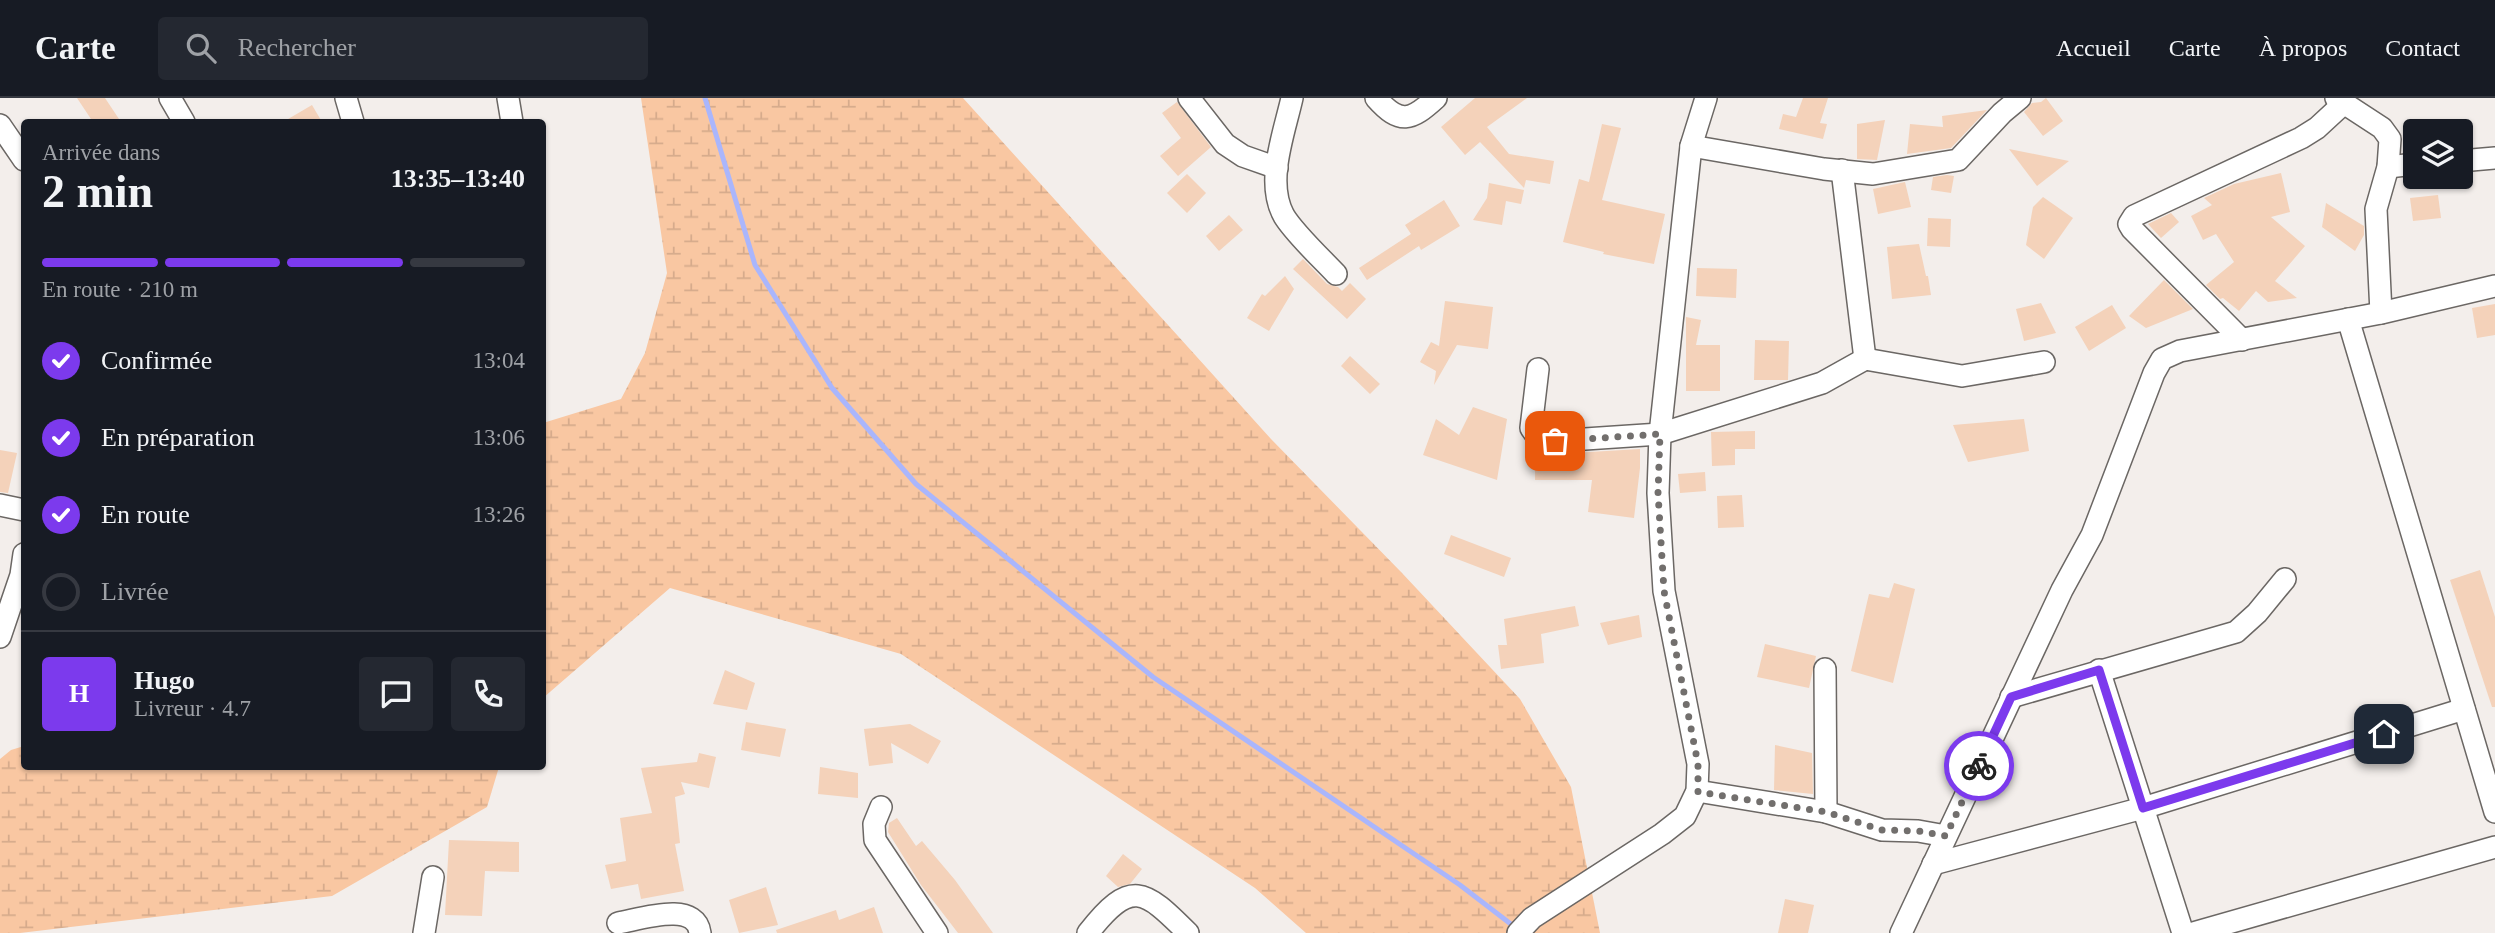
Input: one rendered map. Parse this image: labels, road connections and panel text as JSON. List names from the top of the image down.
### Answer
{
  "page": {
    "header": "Carte",
    "search": "Rechercher",
    "nav": [
      "Accueil",
      "Carte",
      "À propos",
      "Contact"
    ],
    "heading": ["2 min", "Arrivée dans", "13:35–13:40"],
    "panel": ["Hugo", "Livreur · 4.7"],
    "bar": "En route · 210 m",
    "list": [
      ["Confirmée", "13:04"],
      ["En préparation", "13:06"],
      ["En route", "13:26"],
      "Livrée"
    ],
    "round": "H"
  }
}
